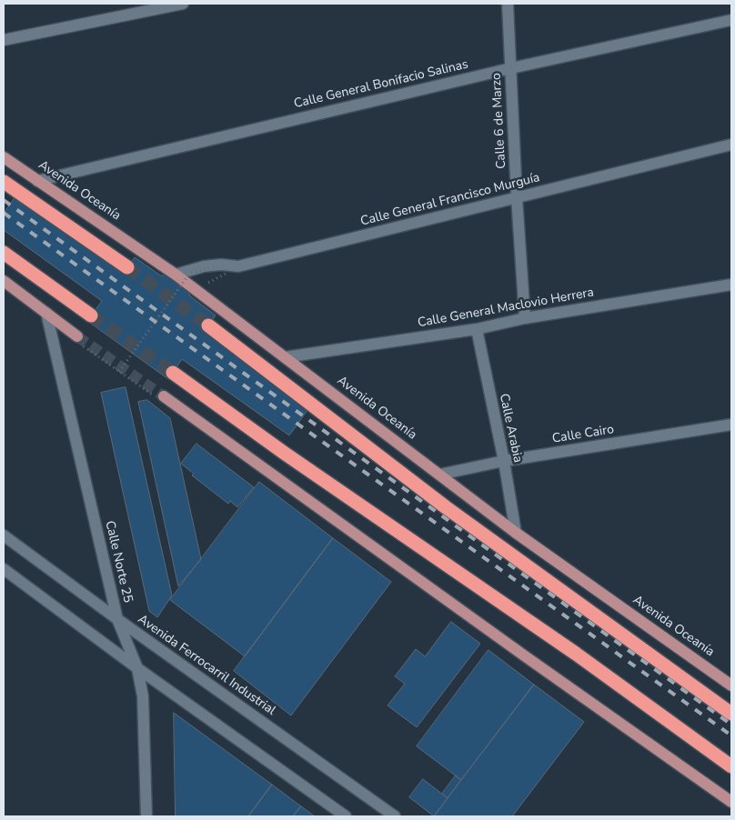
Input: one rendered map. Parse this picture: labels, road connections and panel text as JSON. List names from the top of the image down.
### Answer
{
  "streets": {
    "main road": ["Avenida Oceanía"],
    "street": [
      "Calle General Bonifacio Salinas",
      "Calle 6 de Marzo",
      "Calle General Francisco Murguía",
      "Calle General Maclovio Herrera",
      "Calle Arabia",
      "Calle Cairo",
      "Calle Norte 25",
      "Avenida Ferrocarril Industrial"
    ]
  },
  "crossings": [
    ["Calle General Bonifacio Salinas", "Calle 6 de Marzo"],
    ["Calle General Bonifacio Salinas", "Avenida Oceanía"],
    ["Calle 6 de Marzo", "Calle General Francisco Murguía"],
    ["Calle 6 de Marzo", "Calle General Maclovio Herrera"],
    ["Avenida Oceanía", "Calle General Francisco Murguía"],
    ["Avenida Oceanía", "Calle General Maclovio Herrera"],
    ["Avenida Oceanía", "Calle Arabia"],
    ["Avenida Oceanía", "Calle Cairo"],
    ["Calle General Maclovio Herrera", "Calle Arabia"],
    ["Calle Arabia", "Calle Cairo"],
    ["Calle Norte 25", "Avenida Ferrocarril Industrial"]
  ]
}
